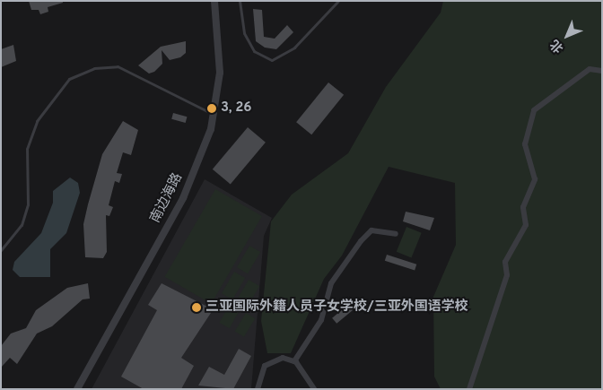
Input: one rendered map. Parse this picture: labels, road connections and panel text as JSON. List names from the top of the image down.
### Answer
{
  "streets": {
    "street": ["南边海路"]
  },
  "places": ["3, 26", "三亚国际外籍人员子女学校/三亚外国语学校"],
  "north": "bottom left"
}
